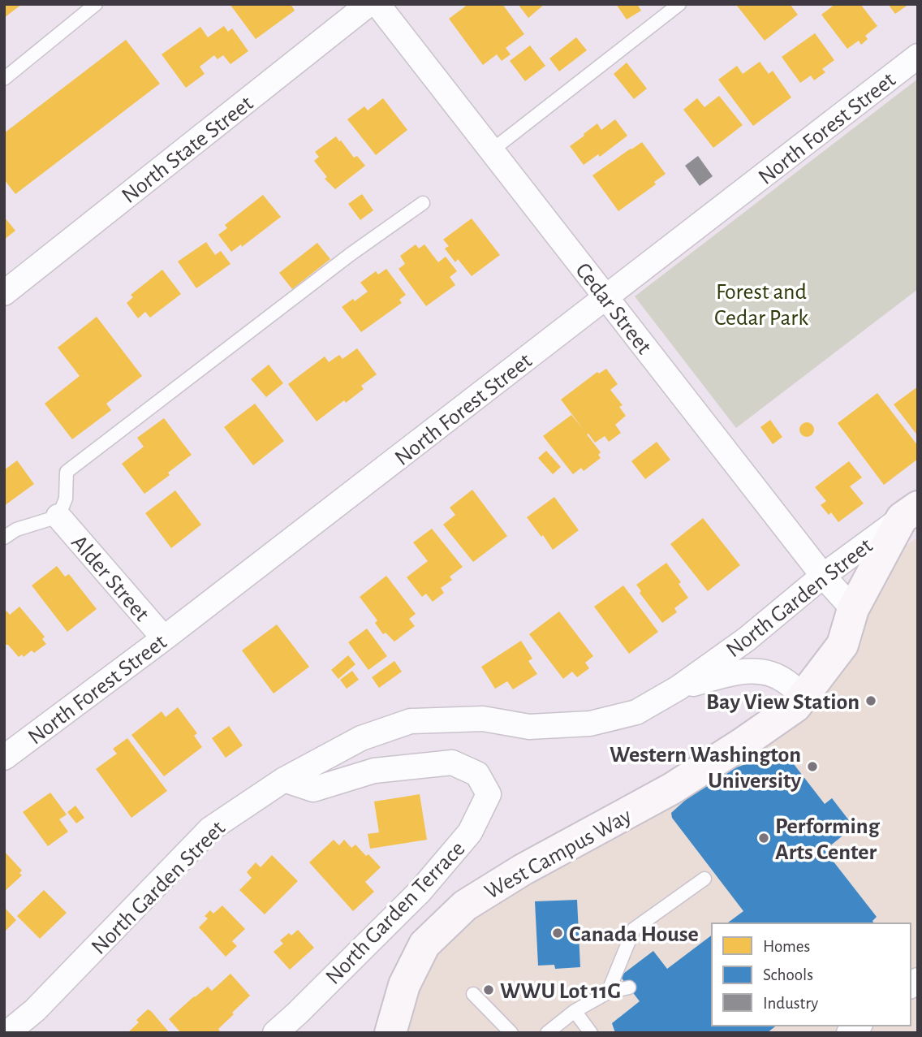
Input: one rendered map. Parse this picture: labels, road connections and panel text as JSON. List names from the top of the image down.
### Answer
{
  "streets": {
    "street": [
      "North Forest Street",
      "North State Street",
      "Cedar Street",
      "Alder Street",
      "North Garden Street",
      "West Campus Way",
      "North Garden Terrace"
    ]
  },
  "crossings": [
    ["North Forest Street", "Cedar Street"],
    ["North Forest Street", "Alder Street"],
    ["Cedar Street", "North Garden Street"],
    ["Cedar Street", "West Campus Way"],
    ["North Garden Street", "West Campus Way"],
    ["North Garden Street", "North Garden Terrace"]
  ],
  "parks": ["Forest and Cedar Park"],
  "places": [
    "Bay View Station",
    "Western Washington University",
    "Performing Arts Center",
    "Canada House",
    "WWU Lot 11G"
  ],
  "legend": ["Homes", "Schools", "Industry"]
}
